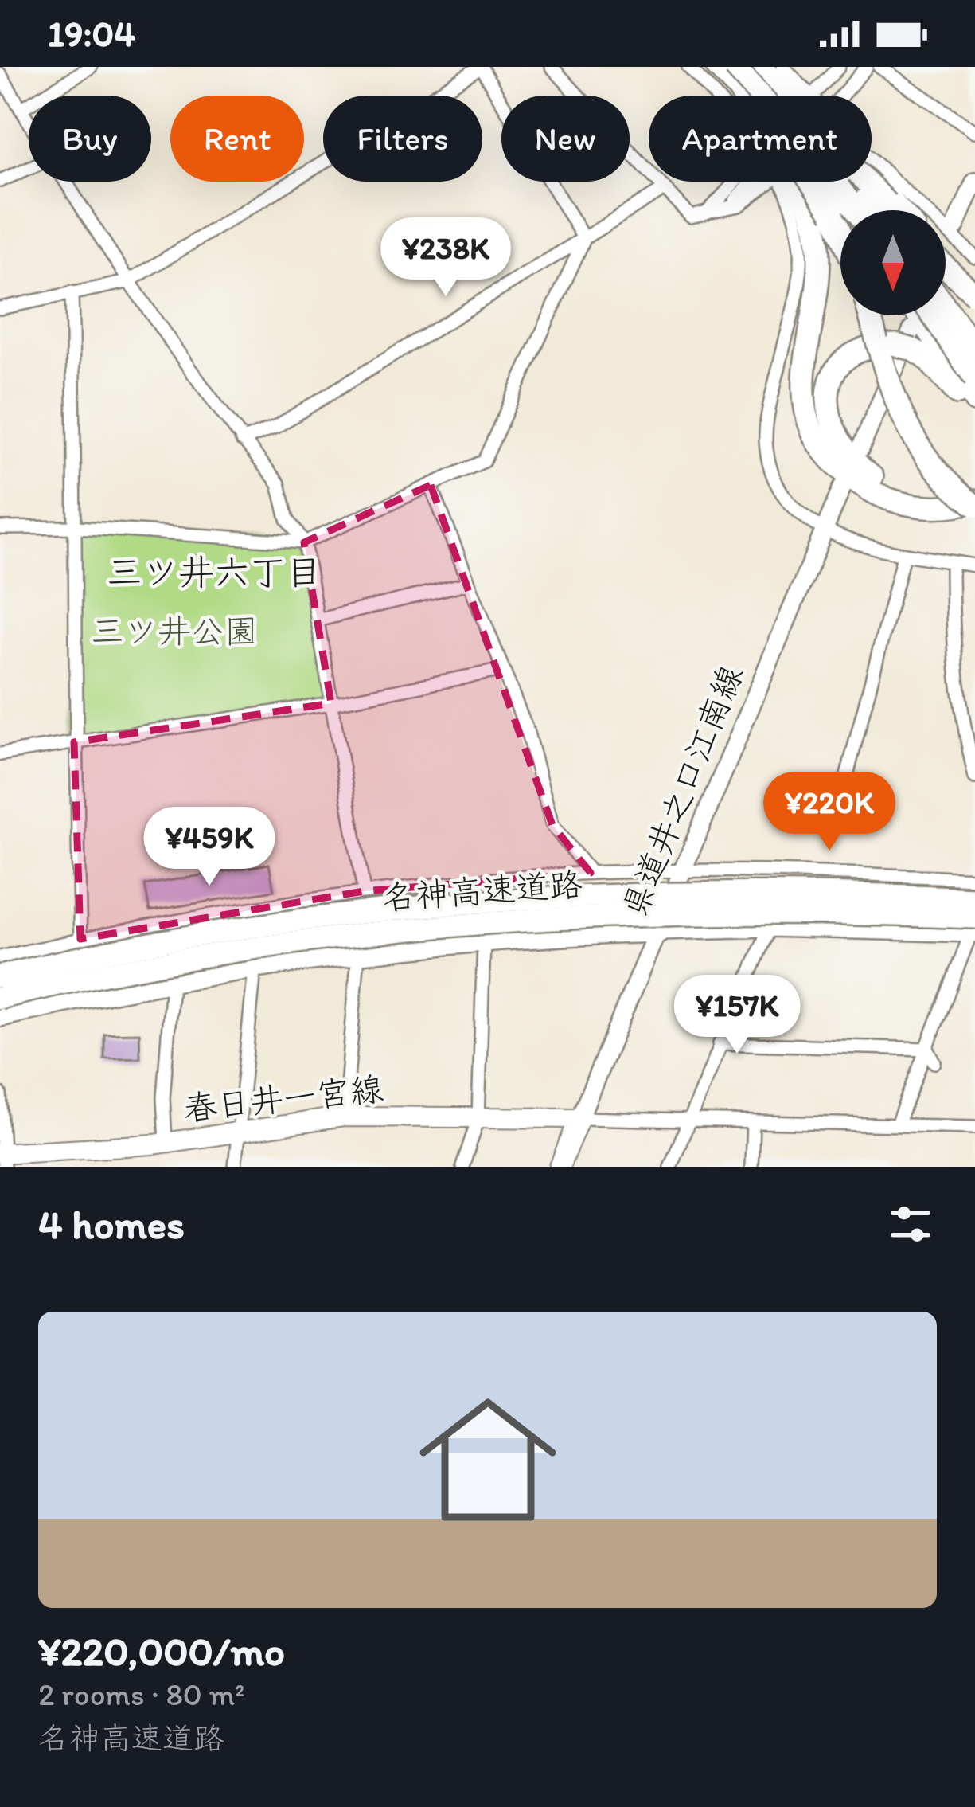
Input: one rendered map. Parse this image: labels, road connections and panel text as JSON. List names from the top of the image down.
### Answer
{
  "streets": {
    "highway": ["名神高速道路"],
    "main road": ["県道井之口江南線", "春日井一宮線"]
  },
  "crossings": [
    ["県道井之口江南線", "春日井一宮線"]
  ],
  "districts": ["三ツ井六丁目"],
  "parks": ["三ツ井公園"],
  "north": "bottom",
  "page": {
    "status": "19:04",
    "chip": [
      "Buy",
      "Rent",
      "Filters",
      "New",
      "Apartment"
    ],
    "price": [
      "¥238K",
      "¥220K",
      "¥459K",
      "¥157K"
    ],
    "heading": "4 homes",
    "list": [
      {
        "name": "¥220,000/mo",
        "note": "2 rooms · 80 m² · 名神高速道路"
      }
    ]
  }
}
